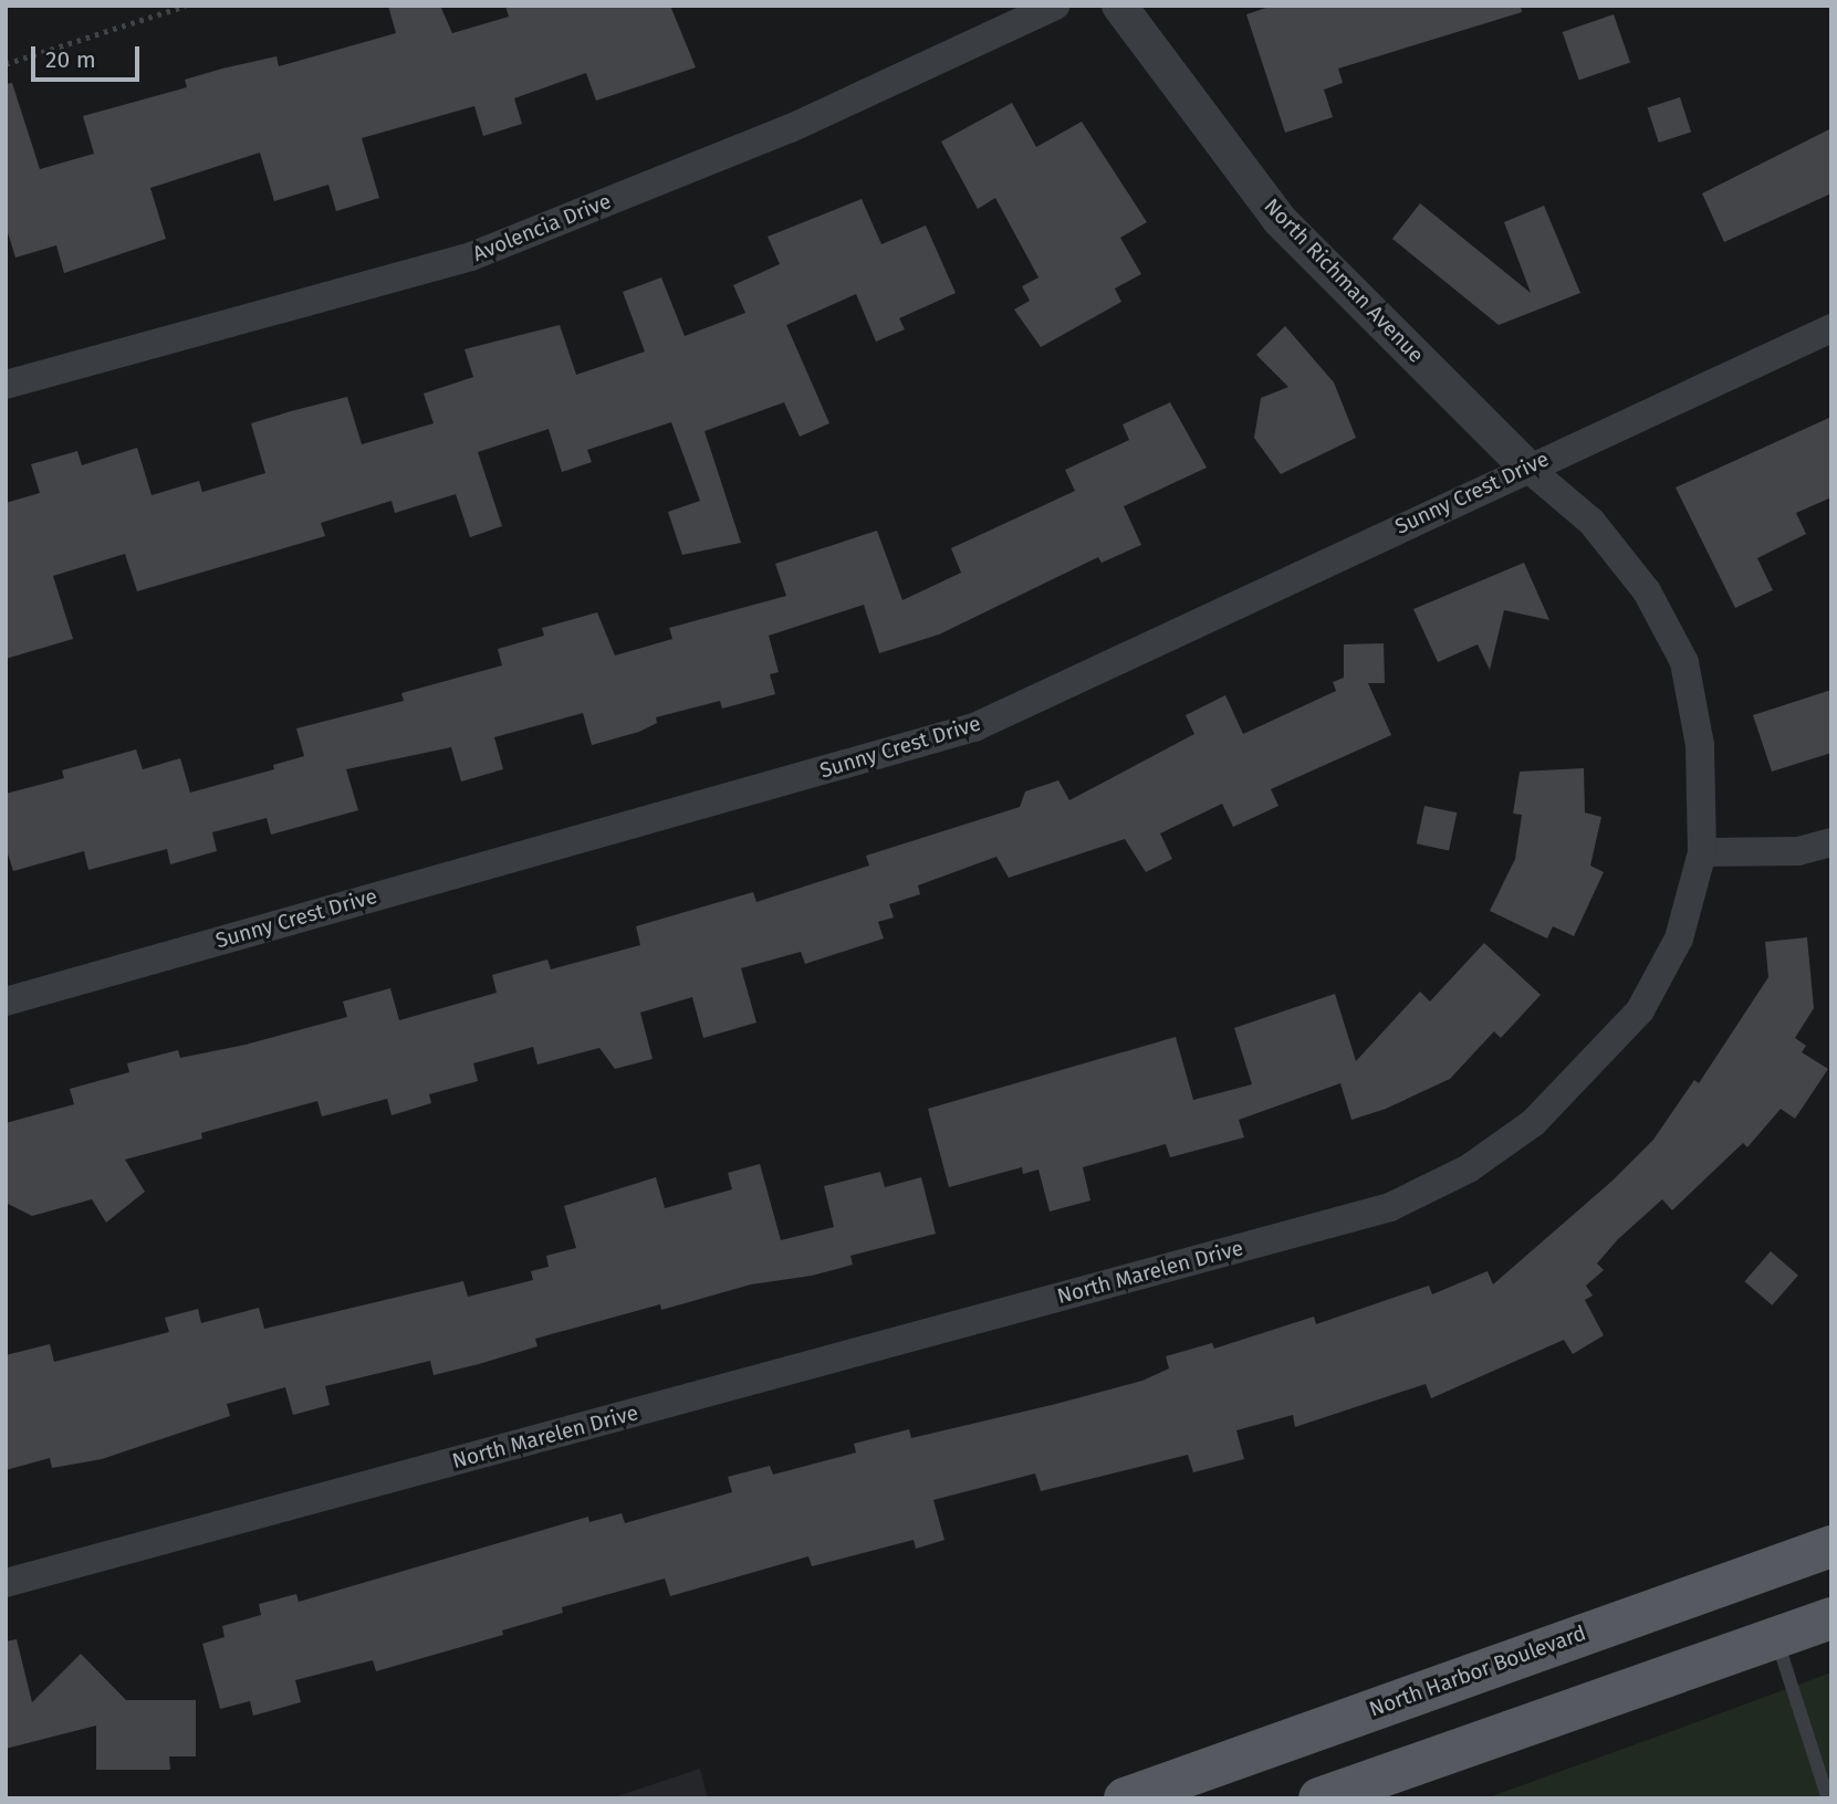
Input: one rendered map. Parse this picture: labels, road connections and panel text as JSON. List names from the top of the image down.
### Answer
{
  "streets": {
    "main road": ["North Harbor Boulevard"],
    "street": [
      "Avolencia Drive",
      "North Richman Avenue",
      "Sunny Crest Drive",
      "North Marelen Drive"
    ]
  },
  "crossings": [
    ["North Richman Avenue", "Sunny Crest Drive"],
    ["North Richman Avenue", "North Marelen Drive"],
    ["Sunny Crest Drive", "North Marelen Drive"]
  ],
  "scale_bar": "20 m"
}
